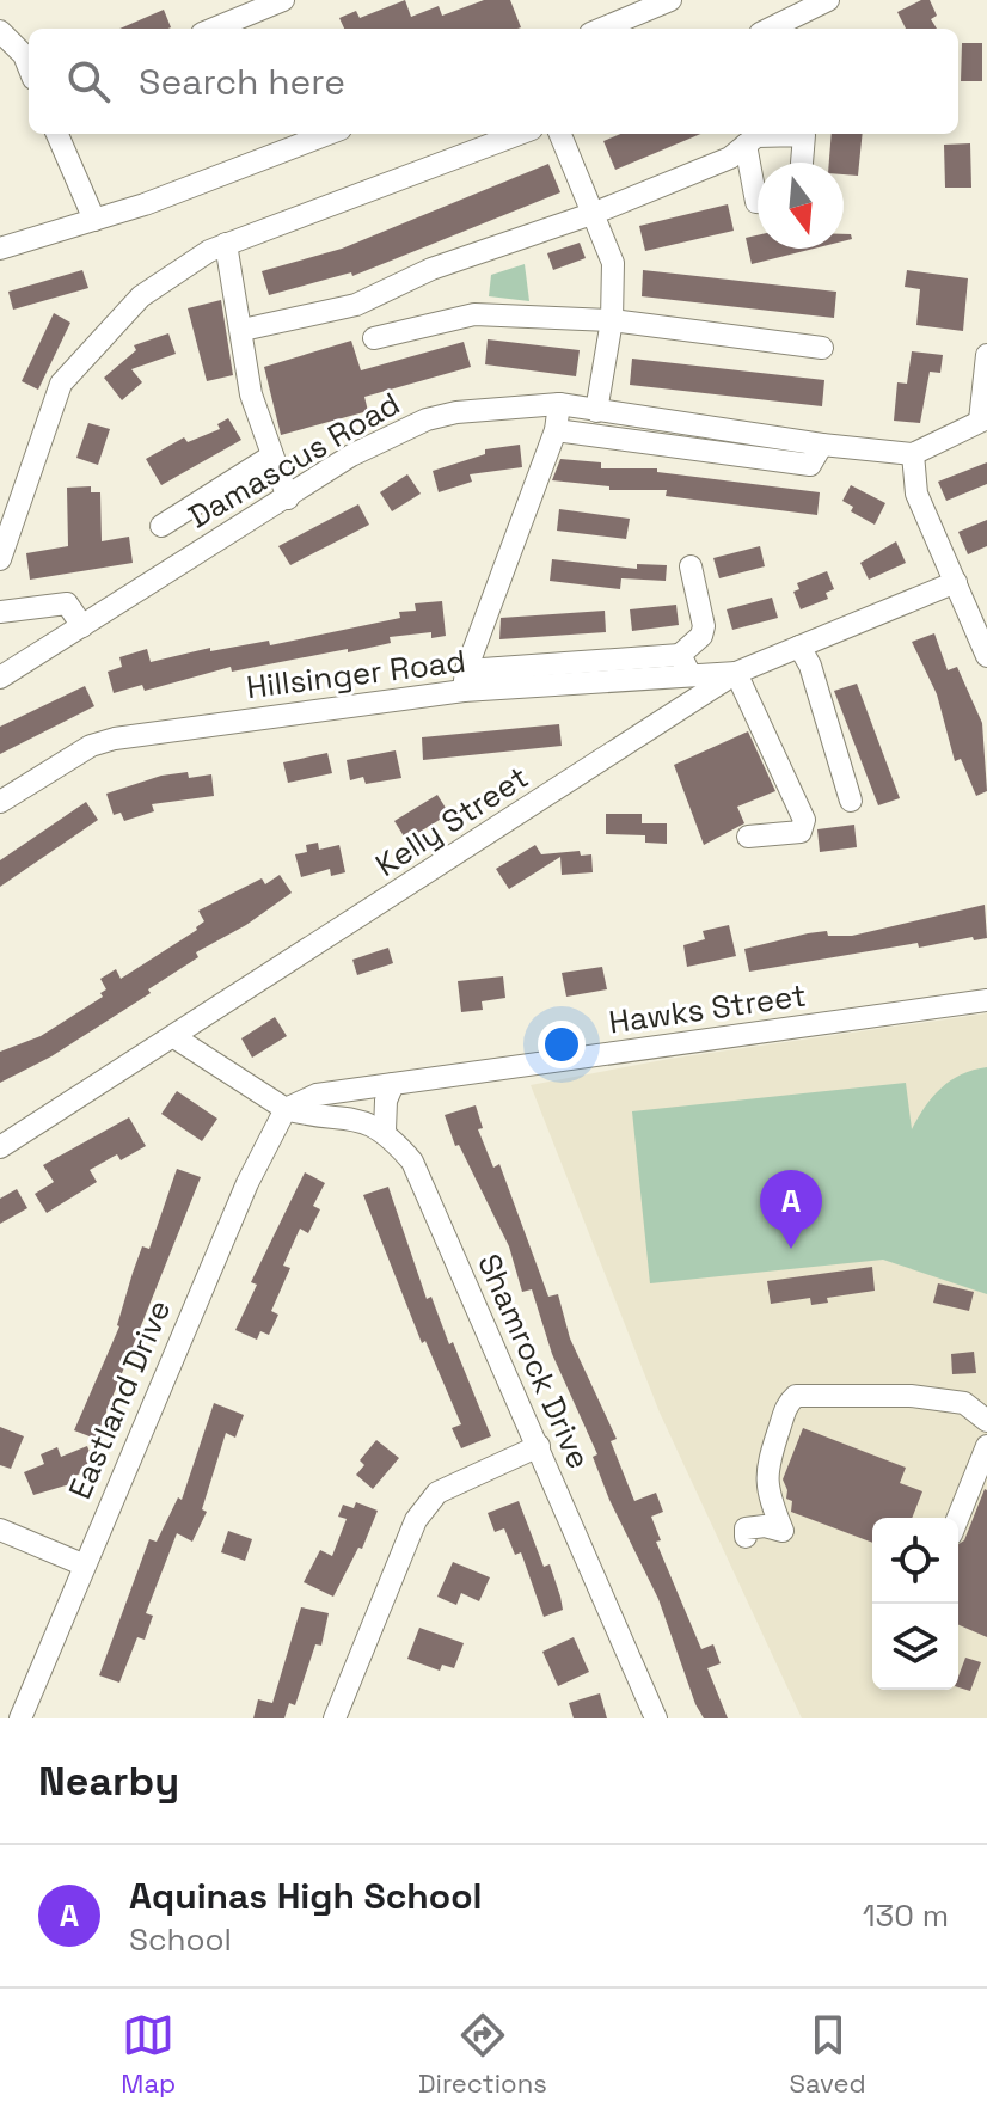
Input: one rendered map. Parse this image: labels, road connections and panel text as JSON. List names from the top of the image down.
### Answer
{
  "streets": {
    "street": [
      "Damascus Road",
      "Hillsinger Road",
      "Kelly Street",
      "Hawks Street",
      "Shamrock Drive",
      "Eastland Drive"
    ]
  },
  "crossings": [
    ["Hillsinger Road", "Kelly Street"],
    ["Hawks Street", "Eastland Drive"]
  ],
  "north": "bottom",
  "page": {
    "search": "Search here",
    "pins": "A",
    "heading": "Nearby",
    "list": [
      {
        "mark": "A",
        "name": "Aquinas High School",
        "note": "School",
        "value": "130 m"
      }
    ],
    "nav": ["Map", "Directions", "Saved"]
  }
}
